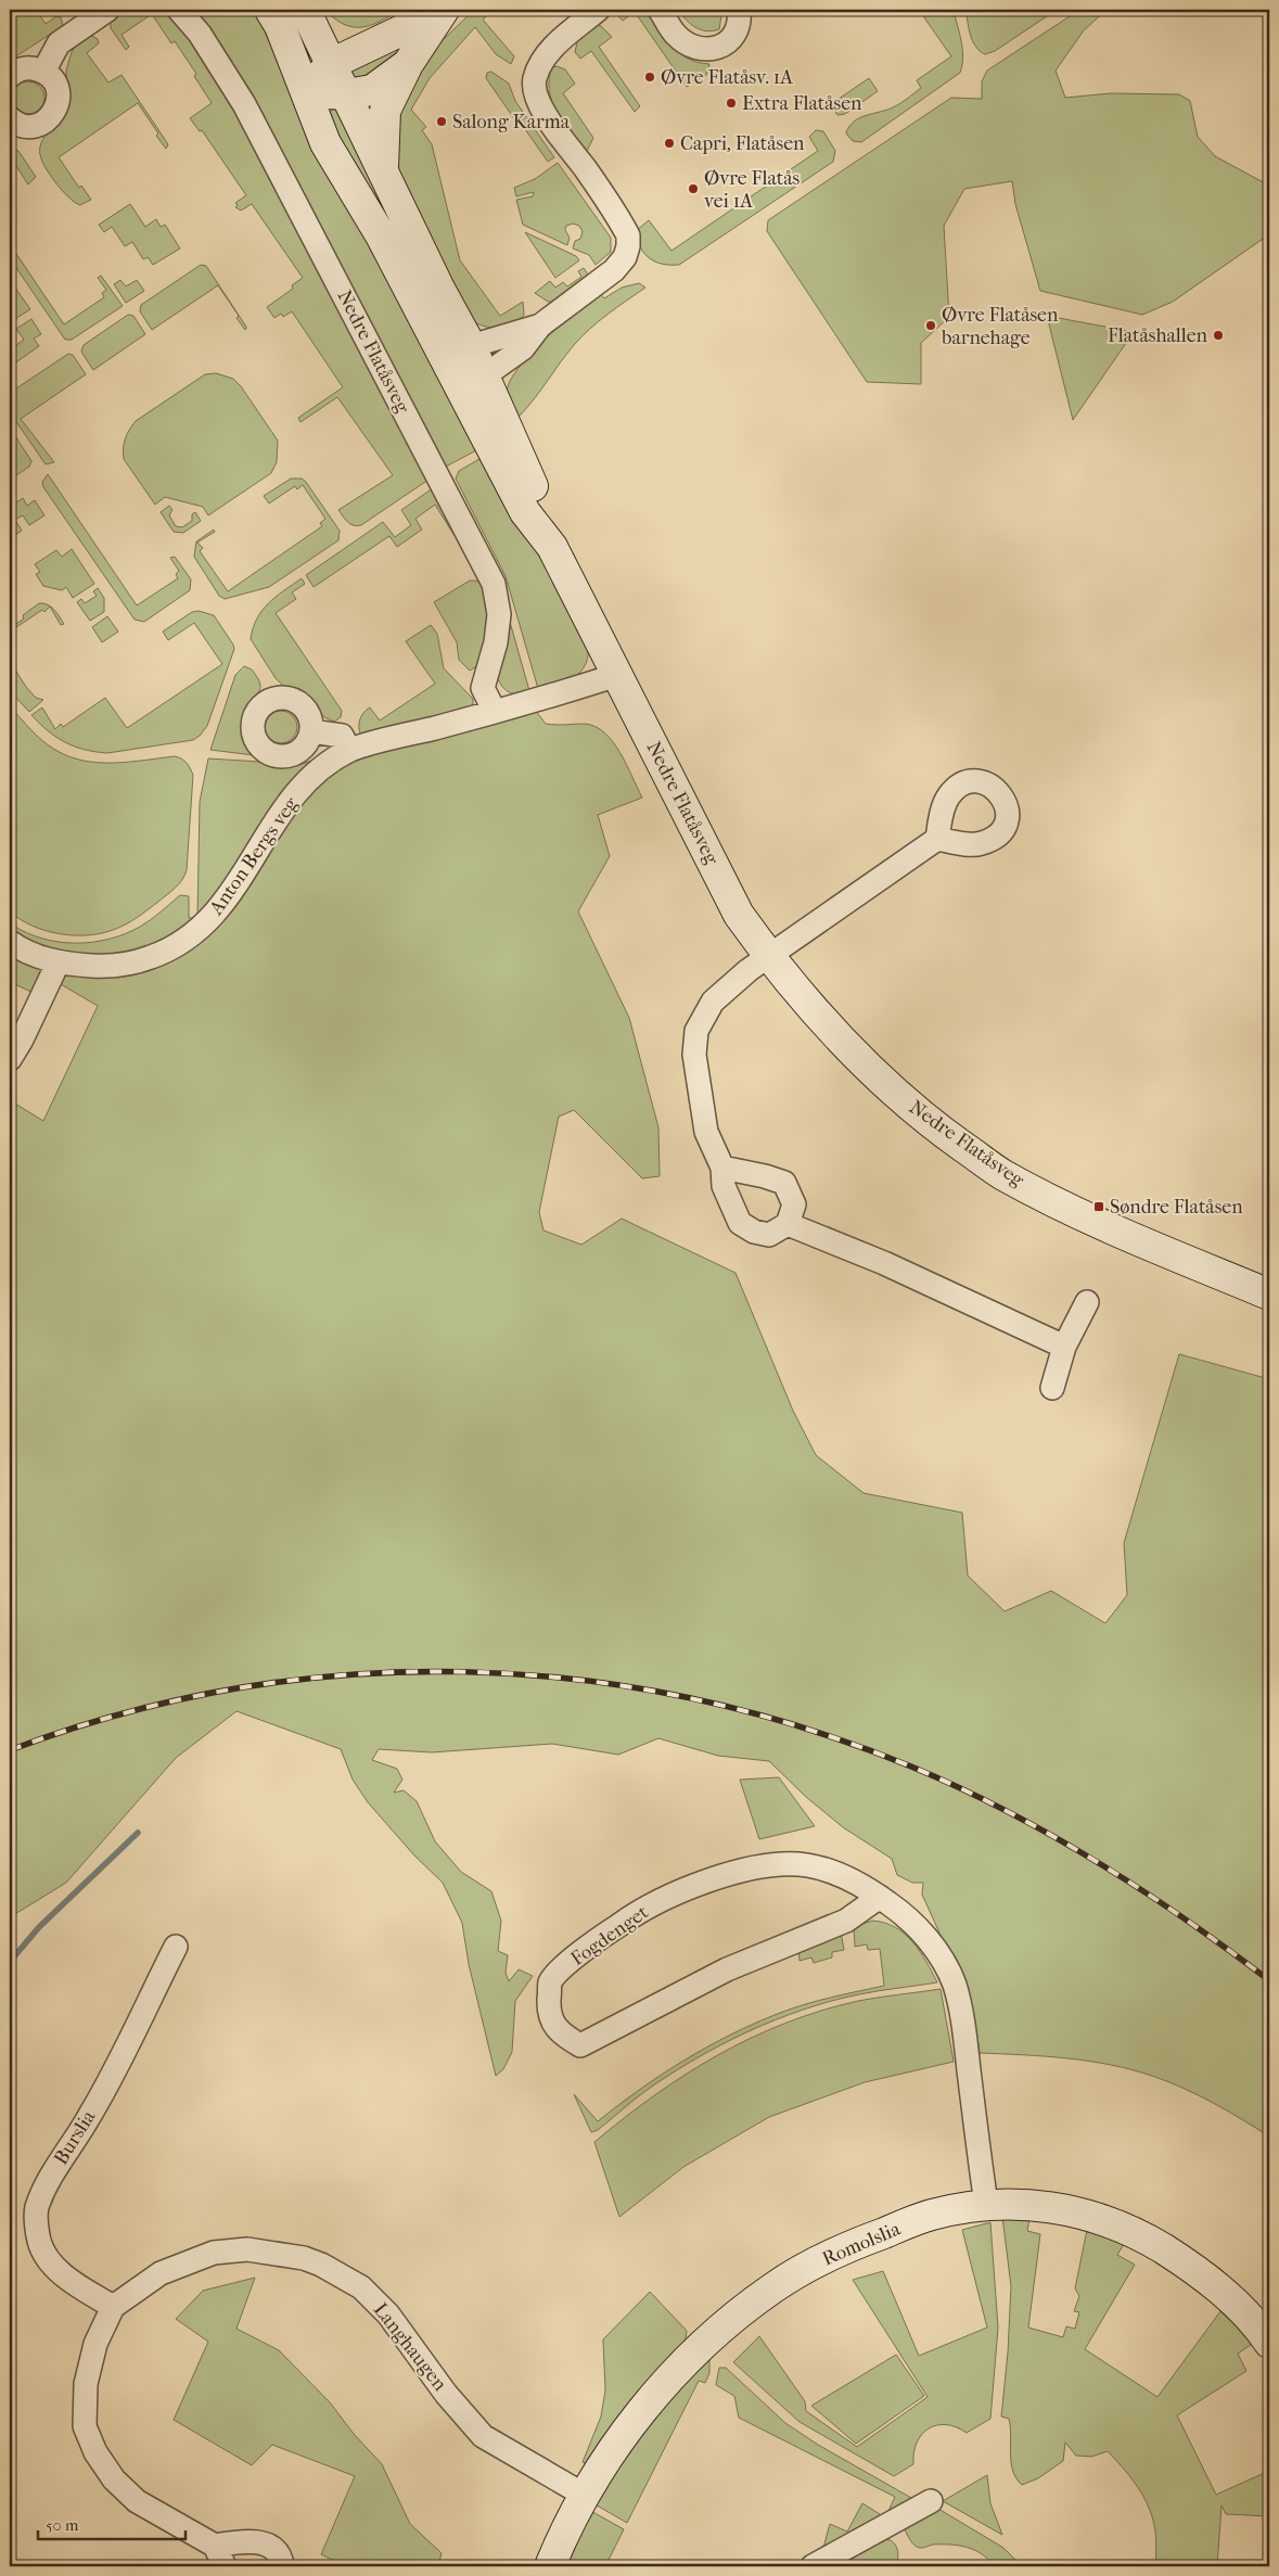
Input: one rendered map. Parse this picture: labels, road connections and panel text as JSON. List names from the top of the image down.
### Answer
{
  "streets": {
    "street": [
      "Nedre Flatåsveg",
      "Anton Bergs veg",
      "Fogdenget",
      "Burslia",
      "Romolslia",
      "Langhaugen"
    ]
  },
  "crossings": [
    ["Fogdenget", "Romolslia"],
    ["Burslia", "Langhaugen"],
    ["Romolslia", "Langhaugen"]
  ],
  "places": {
    "other": [
      "Øvre Flatåsv. 1A",
      "Extra Flatåsen",
      "Salong Karma",
      "Capri, Flatåsen",
      "Øvre Flatås vei 1A",
      "Øvre Flatåsen barnehage",
      "Flatåshallen"
    ],
    "transit": ["Søndre Flatåsen"]
  },
  "scale_bar": "50 m"
}
